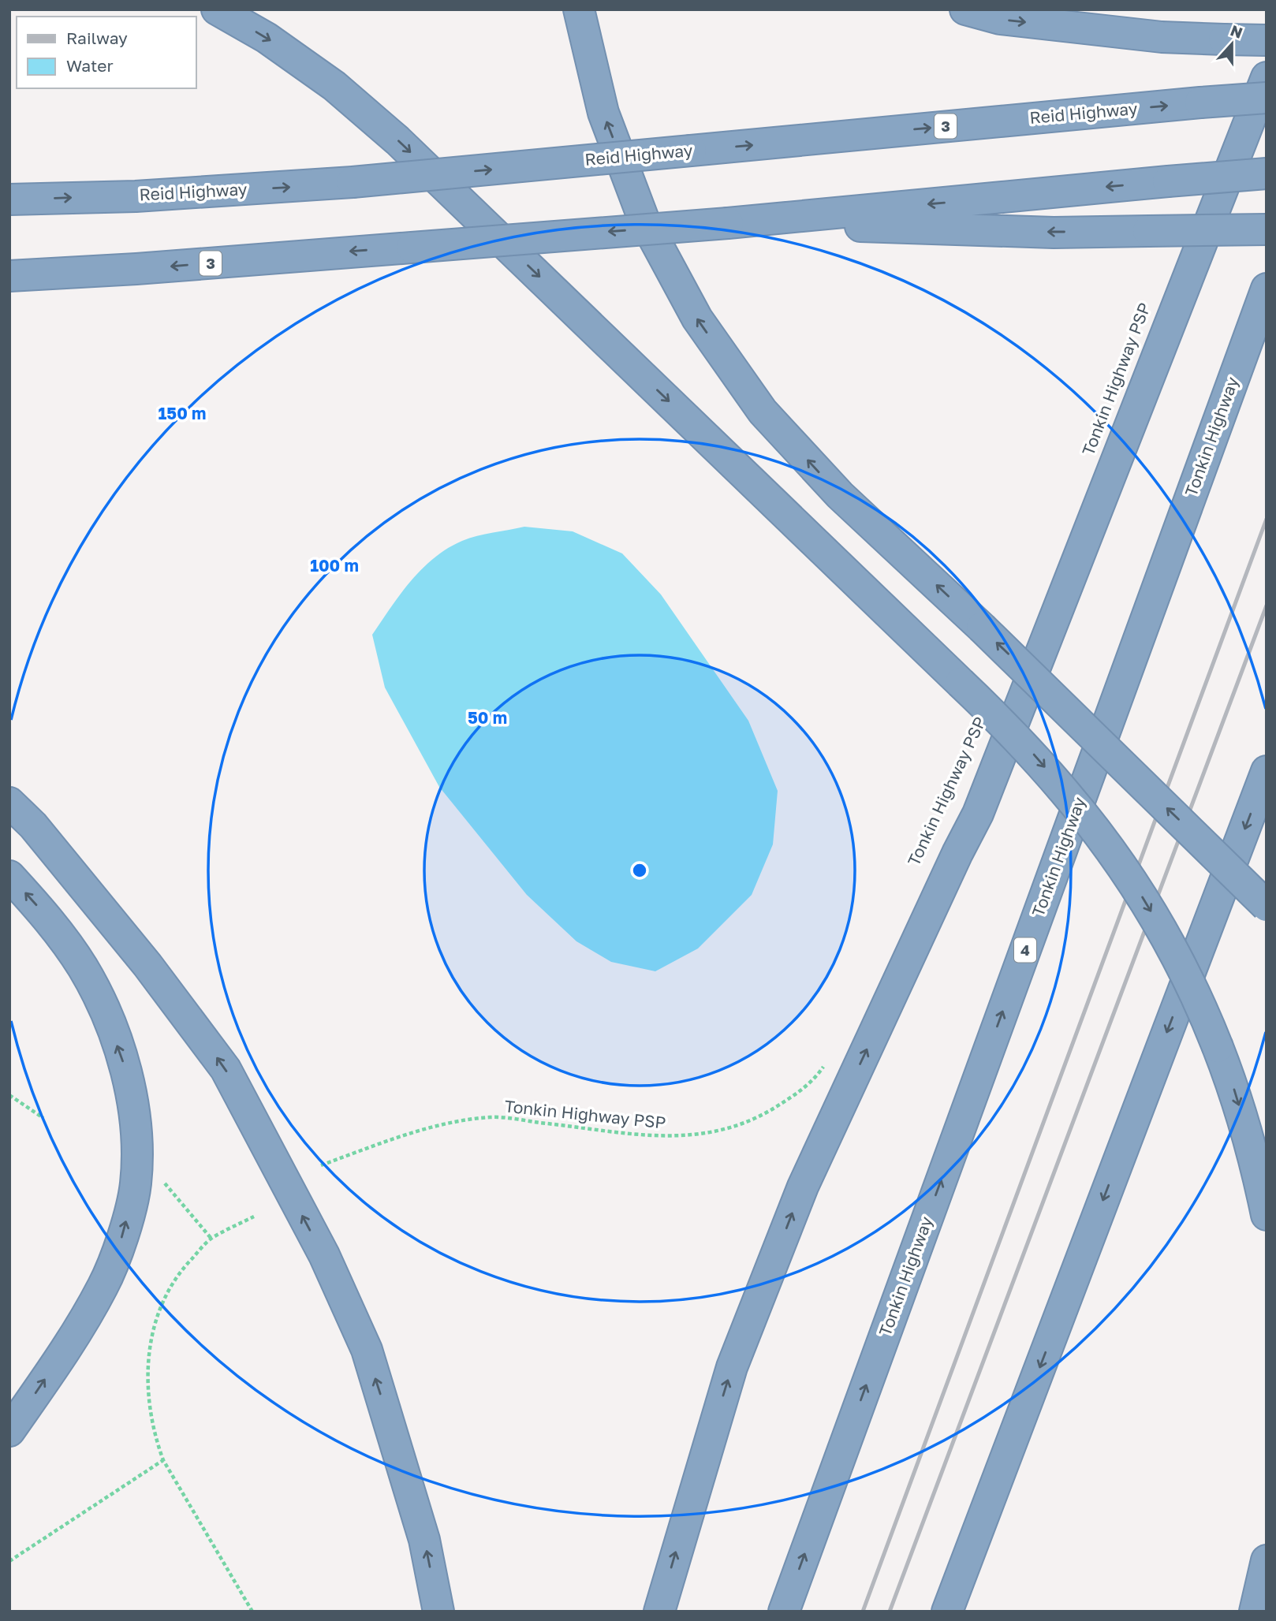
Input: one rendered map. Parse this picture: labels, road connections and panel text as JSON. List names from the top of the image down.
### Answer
{
  "streets": {
    "highway": [
      "Reid Highway",
      "3",
      "Tonkin Highway",
      "4"
    ],
    "path": ["Tonkin Highway PSP"]
  },
  "legend": ["Railway", "Water"],
  "north": "top",
  "rings": ["150 m", "100 m", "50 m"]
}
